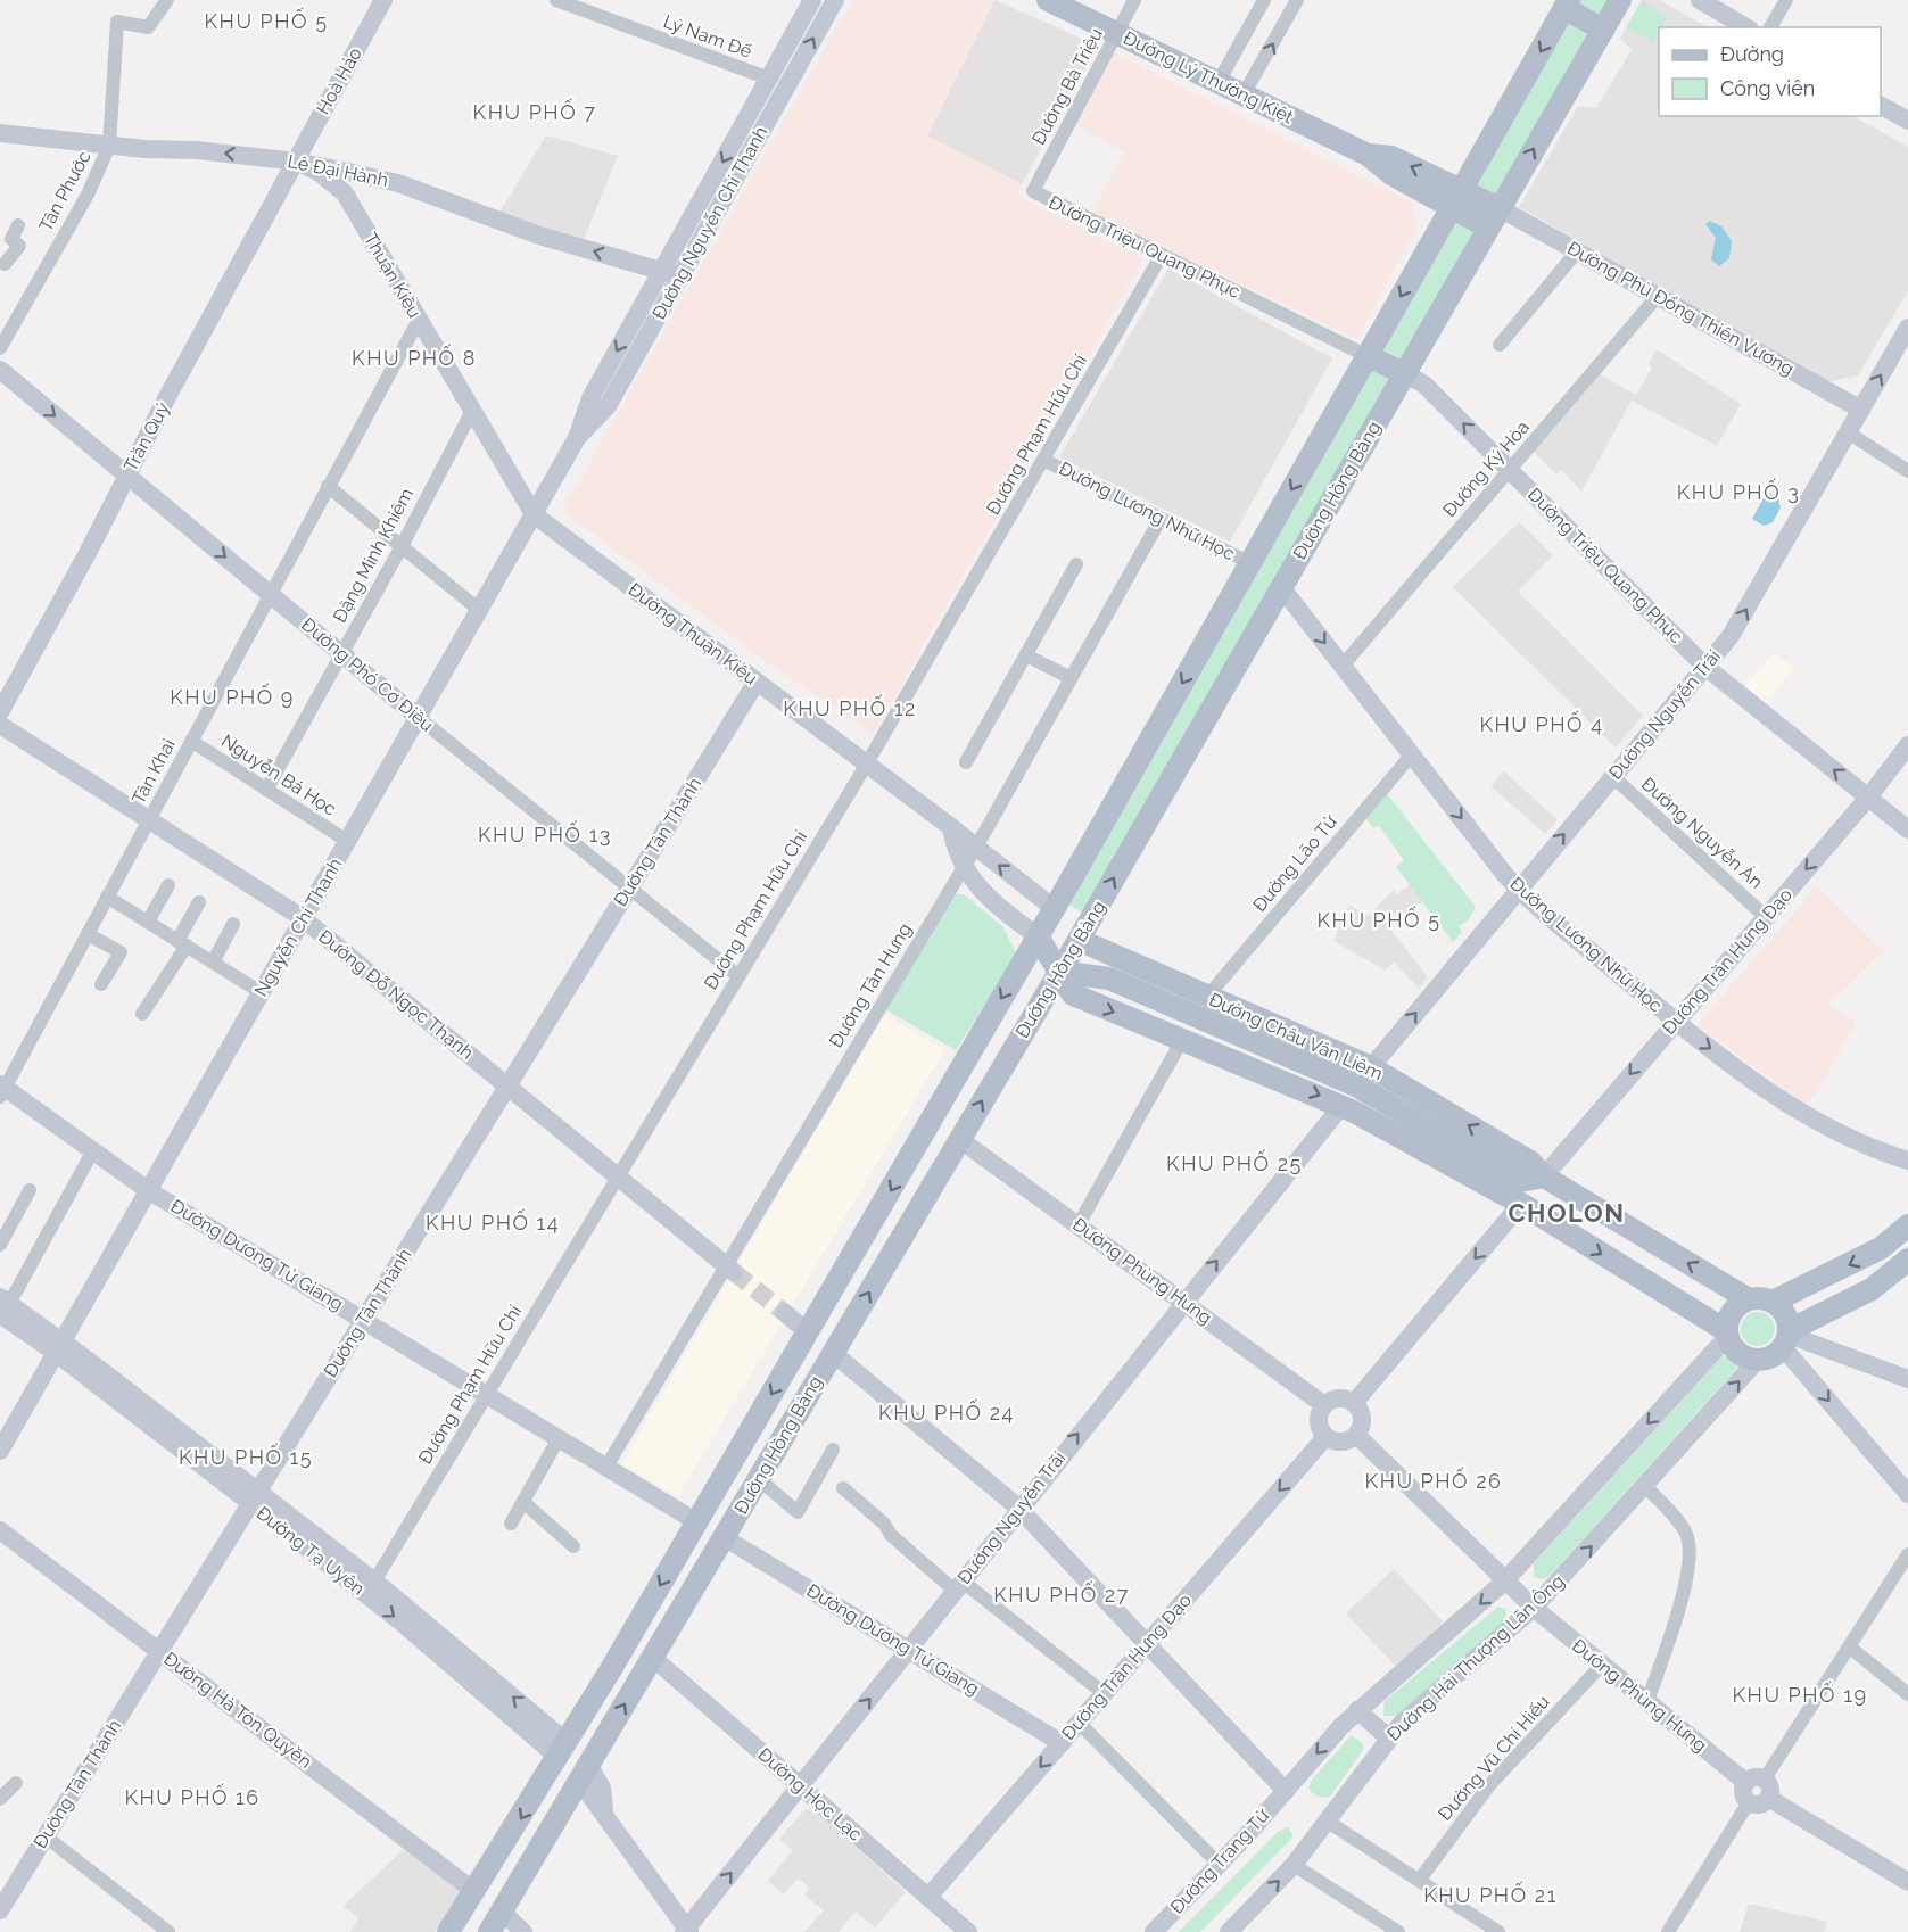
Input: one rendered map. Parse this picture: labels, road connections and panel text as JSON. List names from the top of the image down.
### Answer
{
  "streets": {
    "main road": ["Đường Lý Thường Kiệt", "Đường Hồng Bàng", "Đường Châu Văn Liêm"],
    "street": [
      "Lý Nam Đế",
      "Hoà Hảo",
      "Đường Bà Triệu",
      "Lê Đại Hành",
      "Tân Phước",
      "Đường Nguyễn Chí Thanh",
      "Đường Triệu Quang Phục",
      "Thuận Kiều",
      "Đường Phù Đổng Thiên Vương",
      "Đường Phạm Hữu Chí",
      "Trần Quý",
      "Đường Ký Hòa",
      "Đường Lương Nhữ Học",
      "Đặng Minh Khiêm",
      "Đường Thuận Kiều",
      "Đường Phó Cơ Điều",
      "Đường Nguyễn Trãi",
      "Tân Khai",
      "Nguyễn Bá Học",
      "Đường Nguyễn Án",
      "Đường Tân Thành",
      "Đường Lão Tử",
      "Nguyễn Chí Thanh",
      "Đường Trần Hưng Đạo",
      "Đường Tân Hưng",
      "Đường Đỗ Ngọc Thạnh",
      "Đường Dương Tử Giang",
      "Đường Phùng Hưng",
      "Đường Tạ Uyên",
      "Đường Hải Thượng Lãn Ông",
      "Đường Hà Tôn Quyền",
      "Đường Vũ Chí Hiếu",
      "Đường Học Lạc",
      "Đường Trang Tử"
    ]
  },
  "crossings": [
    ["Đường Lý Thường Kiệt", "Đường Bà Triệu"],
    ["Đường Lý Thường Kiệt", "Đường Hồng Bàng"],
    ["Hoà Hảo", "Lê Đại Hành"],
    ["Hoà Hảo", "Thuận Kiều"],
    ["Hoà Hảo", "Trần Quý"],
    ["Đường Bà Triệu", "Đường Triệu Quang Phục"],
    ["Lê Đại Hành", "Tân Phước"],
    ["Lê Đại Hành", "Thuận Kiều"],
    ["Lê Đại Hành", "Trần Quý"],
    ["Đường Nguyễn Chí Thanh", "Thuận Kiều"],
    ["Đường Nguyễn Chí Thanh", "Đường Thuận Kiều"],
    ["Đường Nguyễn Chí Thanh", "Nguyễn Chí Thanh"],
    ["Đường Triệu Quang Phục", "Đường Phạm Hữu Chí"],
    ["Đường Triệu Quang Phục", "Đường Ký Hòa"],
    ["Đường Triệu Quang Phục", "Đường Hồng Bàng"],
    ["Đường Triệu Quang Phục", "Đường Nguyễn Trãi"],
    ["Đường Triệu Quang Phục", "Đường Trần Hưng Đạo"],
    ["Thuận Kiều", "Trần Quý"],
    ["Thuận Kiều", "Đặng Minh Khiêm"],
    ["Thuận Kiều", "Đường Thuận Kiều"],
    ["Thuận Kiều", "Tân Khai"],
    ["Thuận Kiều", "Nguyễn Chí Thanh"],
    ["Đường Phù Đổng Thiên Vương", "Đường Ký Hòa"],
    ["Đường Phù Đổng Thiên Vương", "Đường Hồng Bàng"],
    ["Đường Phù Đổng Thiên Vương", "Đường Nguyễn Trãi"],
    ["Đường Phạm Hữu Chí", "Đường Lương Nhữ Học"],
    ["Đường Phạm Hữu Chí", "Đường Thuận Kiều"],
    ["Đường Phạm Hữu Chí", "Đường Phó Cơ Điều"],
    ["Đường Phạm Hữu Chí", "Đường Đỗ Ngọc Thạnh"],
    ["Đường Phạm Hữu Chí", "Đường Dương Tử Giang"],
    ["Đường Phạm Hữu Chí", "Đường Tạ Uyên"],
    ["Trần Quý", "Đường Phó Cơ Điều"],
    ["Đường Ký Hòa", "Đường Lương Nhữ Học"],
    ["Đường Hồng Bàng", "Đường Lương Nhữ Học"],
    ["Đường Hồng Bàng", "Đường Thuận Kiều"],
    ["Đường Hồng Bàng", "Đường Châu Văn Liêm"],
    ["Đường Hồng Bàng", "Đường Dương Tử Giang"],
    ["Đường Hồng Bàng", "Đường Phùng Hưng"],
    ["Đường Hồng Bàng", "Đường Tạ Uyên"],
    ["Đường Hồng Bàng", "Đường Hà Tôn Quyền"],
    ["Đường Hồng Bàng", "Đường Học Lạc"],
    ["Đường Lương Nhữ Học", "Đường Nguyễn Trãi"],
    ["Đường Lương Nhữ Học", "Đường Lão Tử"],
    ["Đường Lương Nhữ Học", "Đường Trần Hưng Đạo"],
    ["Đường Lương Nhữ Học", "Đường Tân Hưng"],
    ["Đặng Minh Khiêm", "Đường Phó Cơ Điều"],
    ["Đặng Minh Khiêm", "Nguyễn Bá Học"],
    ["Đường Thuận Kiều", "Đường Tân Thành"],
    ["Đường Thuận Kiều", "Nguyễn Chí Thanh"],
    ["Đường Thuận Kiều", "Đường Tân Hưng"],
    ["Đường Phó Cơ Điều", "Tân Khai"],
    ["Đường Phó Cơ Điều", "Đường Tân Thành"],
    ["Đường Phó Cơ Điều", "Nguyễn Chí Thanh"],
    ["Đường Nguyễn Trãi", "Đường Nguyễn Án"],
    ["Đường Nguyễn Trãi", "Đường Châu Văn Liêm"],
    ["Đường Nguyễn Trãi", "Đường Dương Tử Giang"],
    ["Đường Nguyễn Trãi", "Đường Phùng Hưng"],
    ["Đường Nguyễn Trãi", "Đường Học Lạc"],
    ["Tân Khai", "Nguyễn Bá Học"],
    ["Tân Khai", "Đường Đỗ Ngọc Thạnh"],
    ["Tân Khai", "Đường Dương Tử Giang"],
    ["Nguyễn Bá Học", "Nguyễn Chí Thanh"],
    ["Đường Nguyễn Án", "Đường Trần Hưng Đạo"],
    ["Đường Tân Thành", "Đường Đỗ Ngọc Thạnh"],
    ["Đường Tân Thành", "Đường Dương Tử Giang"],
    ["Đường Tân Thành", "Đường Tạ Uyên"],
    ["Đường Tân Thành", "Đường Hà Tôn Quyền"],
    ["Đường Lão Tử", "Đường Châu Văn Liêm"],
    ["Nguyễn Chí Thanh", "Đường Đỗ Ngọc Thạnh"],
    ["Nguyễn Chí Thanh", "Đường Dương Tử Giang"],
    ["Nguyễn Chí Thanh", "Đường Tạ Uyên"],
    ["Đường Trần Hưng Đạo", "Đường Châu Văn Liêm"],
    ["Đường Trần Hưng Đạo", "Đường Dương Tử Giang"],
    ["Đường Trần Hưng Đạo", "Đường Phùng Hưng"],
    ["Đường Trần Hưng Đạo", "Đường Học Lạc"],
    ["Đường Tân Hưng", "Đường Đỗ Ngọc Thạnh"],
    ["Đường Tân Hưng", "Đường Dương Tử Giang"],
    ["Đường Châu Văn Liêm", "Đường Hải Thượng Lãn Ông"],
    ["Đường Phùng Hưng", "Đường Hải Thượng Lãn Ông"],
    ["Đường Phùng Hưng", "Đường Vũ Chí Hiếu"],
    ["Đường Hải Thượng Lãn Ông", "Đường Trang Tử"]
  ],
  "one_way": [
    "Lê Đại Hành",
    "Đường Lương Nhữ Học",
    "Đường Phó Cơ Điều",
    "Đường Nguyễn Trãi",
    "Đường Trần Hưng Đạo"
  ],
  "districts": [
    "KHU PHỐ 5",
    "KHU PHỐ 7",
    "KHU PHỐ 8",
    "KHU PHỐ 3",
    "KHU PHỐ 9",
    "KHU PHỐ 12",
    "KHU PHỐ 4",
    "KHU PHỐ 13",
    "KHU PHỐ 5",
    "KHU PHỐ 25",
    "CHOLON",
    "KHU PHỐ 14",
    "KHU PHỐ 24",
    "KHU PHỐ 15",
    "KHU PHỐ 26",
    "KHU PHỐ 27",
    "KHU PHỐ 19",
    "KHU PHỐ 16",
    "KHU PHỐ 21"
  ],
  "legend": ["Đường", "Công viên"]
}
